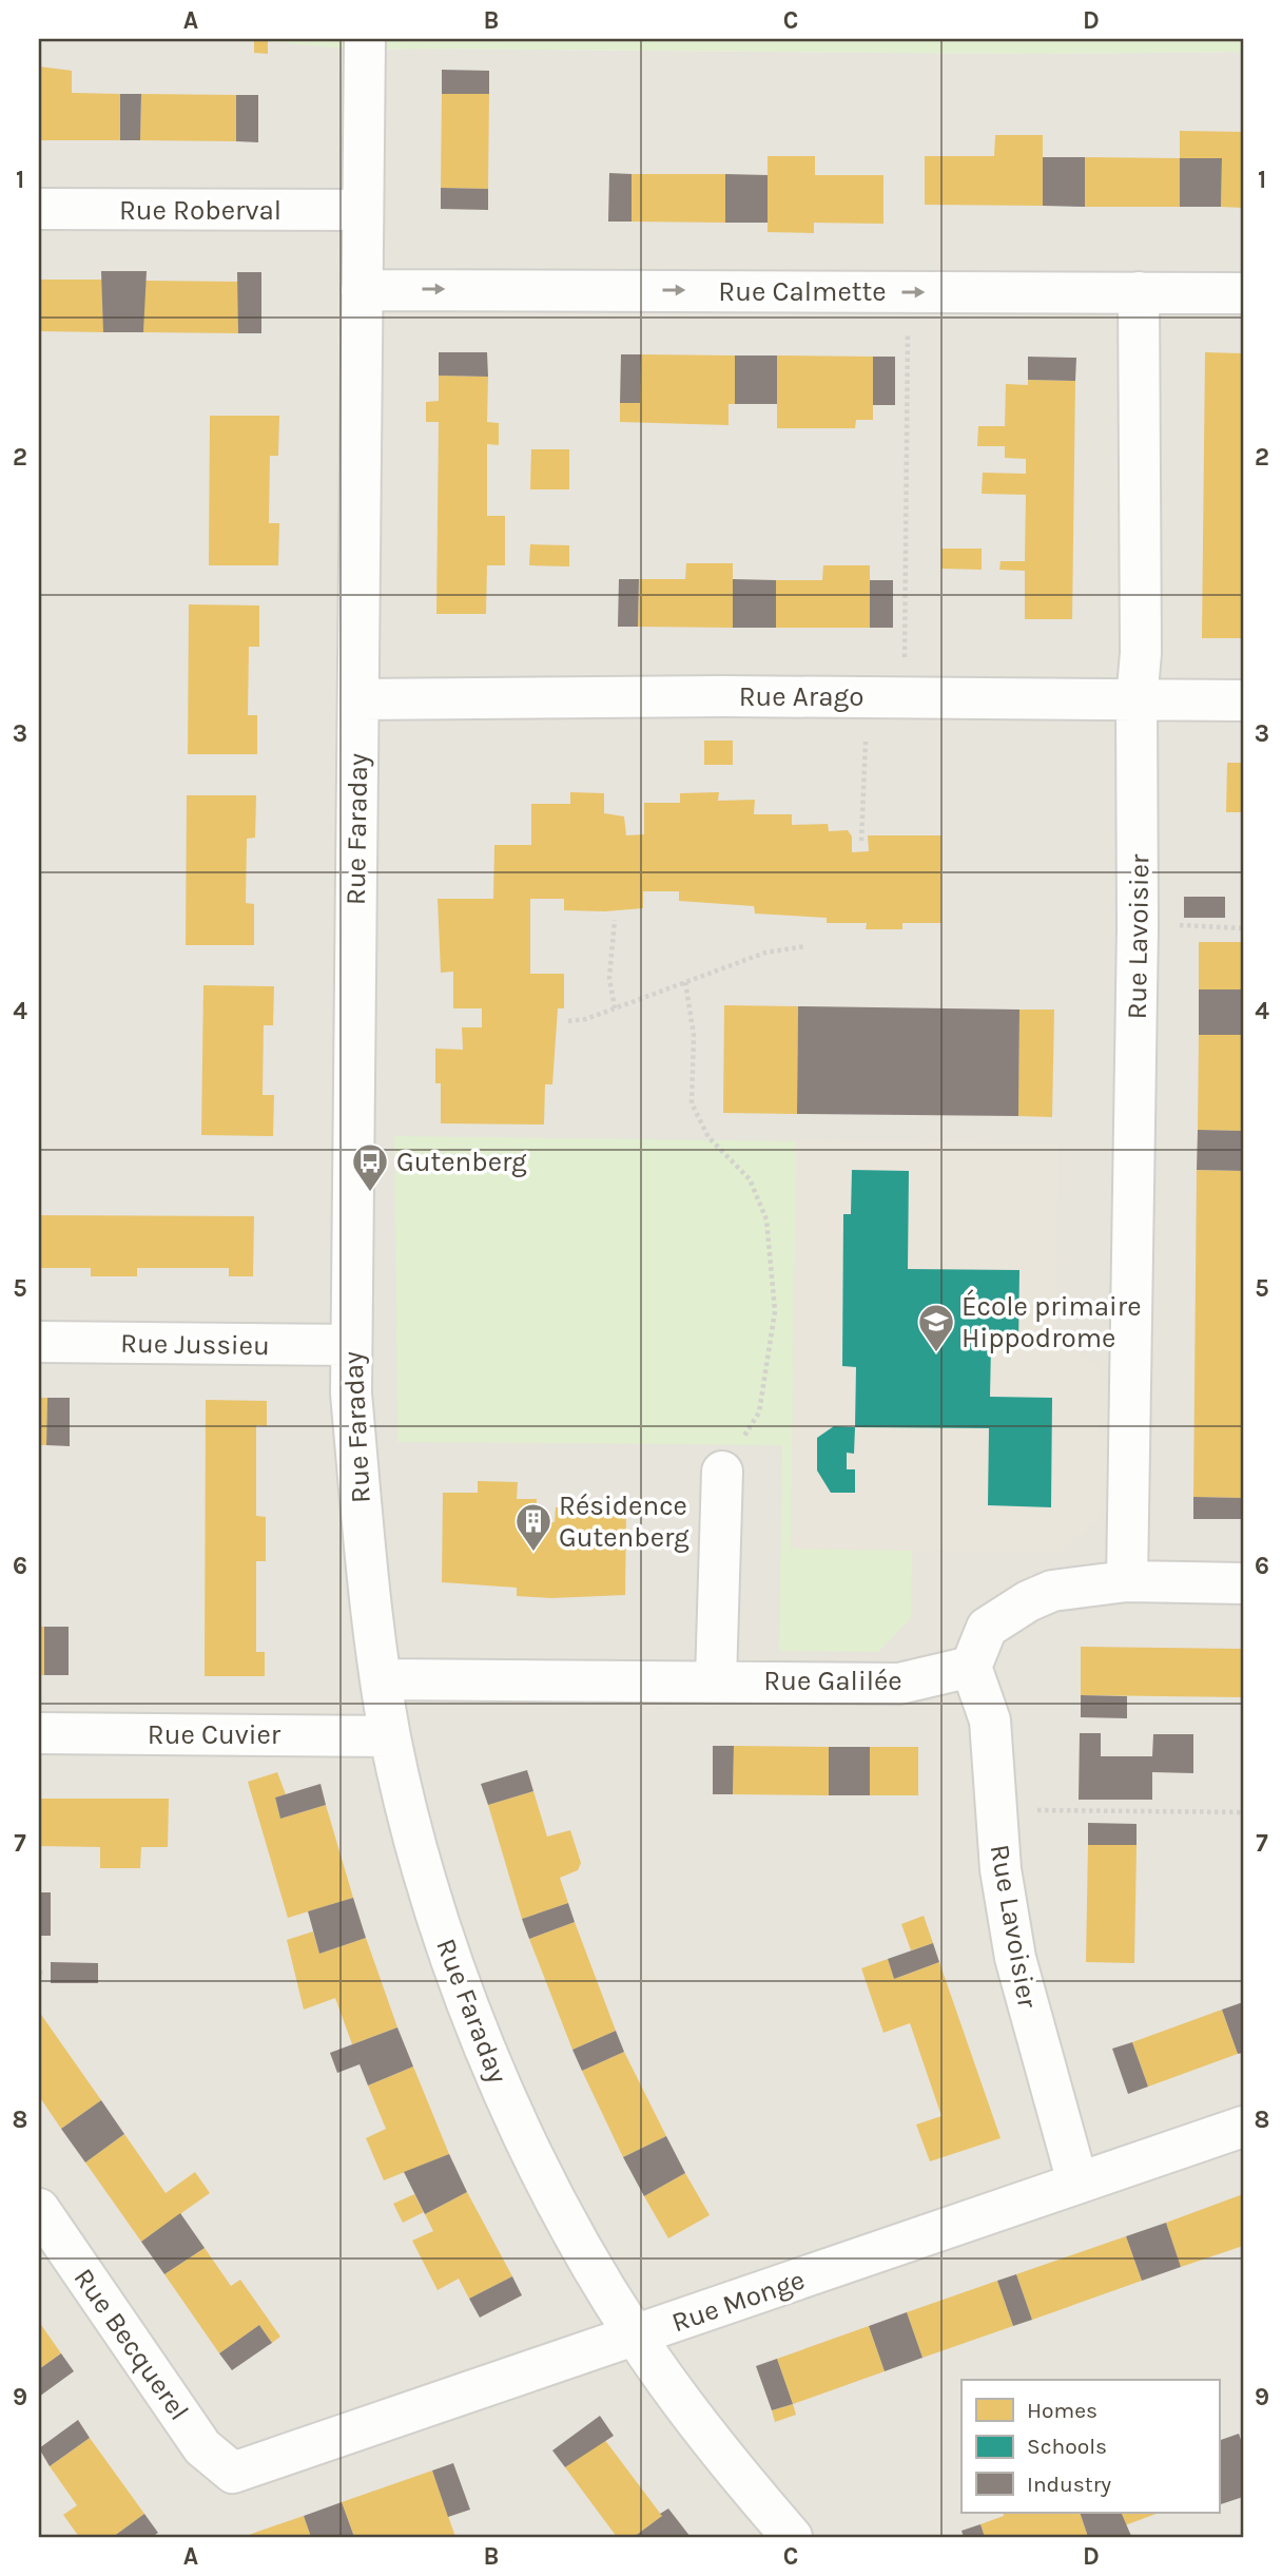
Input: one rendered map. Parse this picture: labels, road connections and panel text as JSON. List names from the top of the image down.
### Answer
{
  "streets": {
    "street": [
      "Rue Roberval",
      "Rue Calmette",
      "Rue Arago",
      "Rue Faraday",
      "Rue Lavoisier",
      "Rue Jussieu",
      "Rue Galilée",
      "Rue Cuvier",
      "Rue Monge",
      "Rue Becquerel"
    ]
  },
  "crossings": [
    ["Rue Roberval", "Rue Faraday"],
    ["Rue Calmette", "Rue Faraday"],
    ["Rue Calmette", "Rue Lavoisier"],
    ["Rue Arago", "Rue Faraday"],
    ["Rue Arago", "Rue Lavoisier"],
    ["Rue Faraday", "Rue Jussieu"],
    ["Rue Faraday", "Rue Galilée"],
    ["Rue Faraday", "Rue Cuvier"],
    ["Rue Faraday", "Rue Monge"],
    ["Rue Lavoisier", "Rue Galilée"],
    ["Rue Lavoisier", "Rue Monge"],
    ["Rue Monge", "Rue Becquerel"]
  ],
  "one_way": ["Rue Calmette"],
  "places": {
    "bus stop": ["Gutenberg"],
    "school or university": ["École primaire Hippodrome"],
    "building": ["Résidence Gutenberg"]
  },
  "legend": ["Homes", "Schools", "Industry"],
  "grid": {
    "columns": [
      "A",
      "B",
      "C",
      "D"
    ],
    "rows": [
      "1",
      "2",
      "3",
      "4",
      "5",
      "6",
      "7",
      "8",
      "9"
    ]
  }
}
